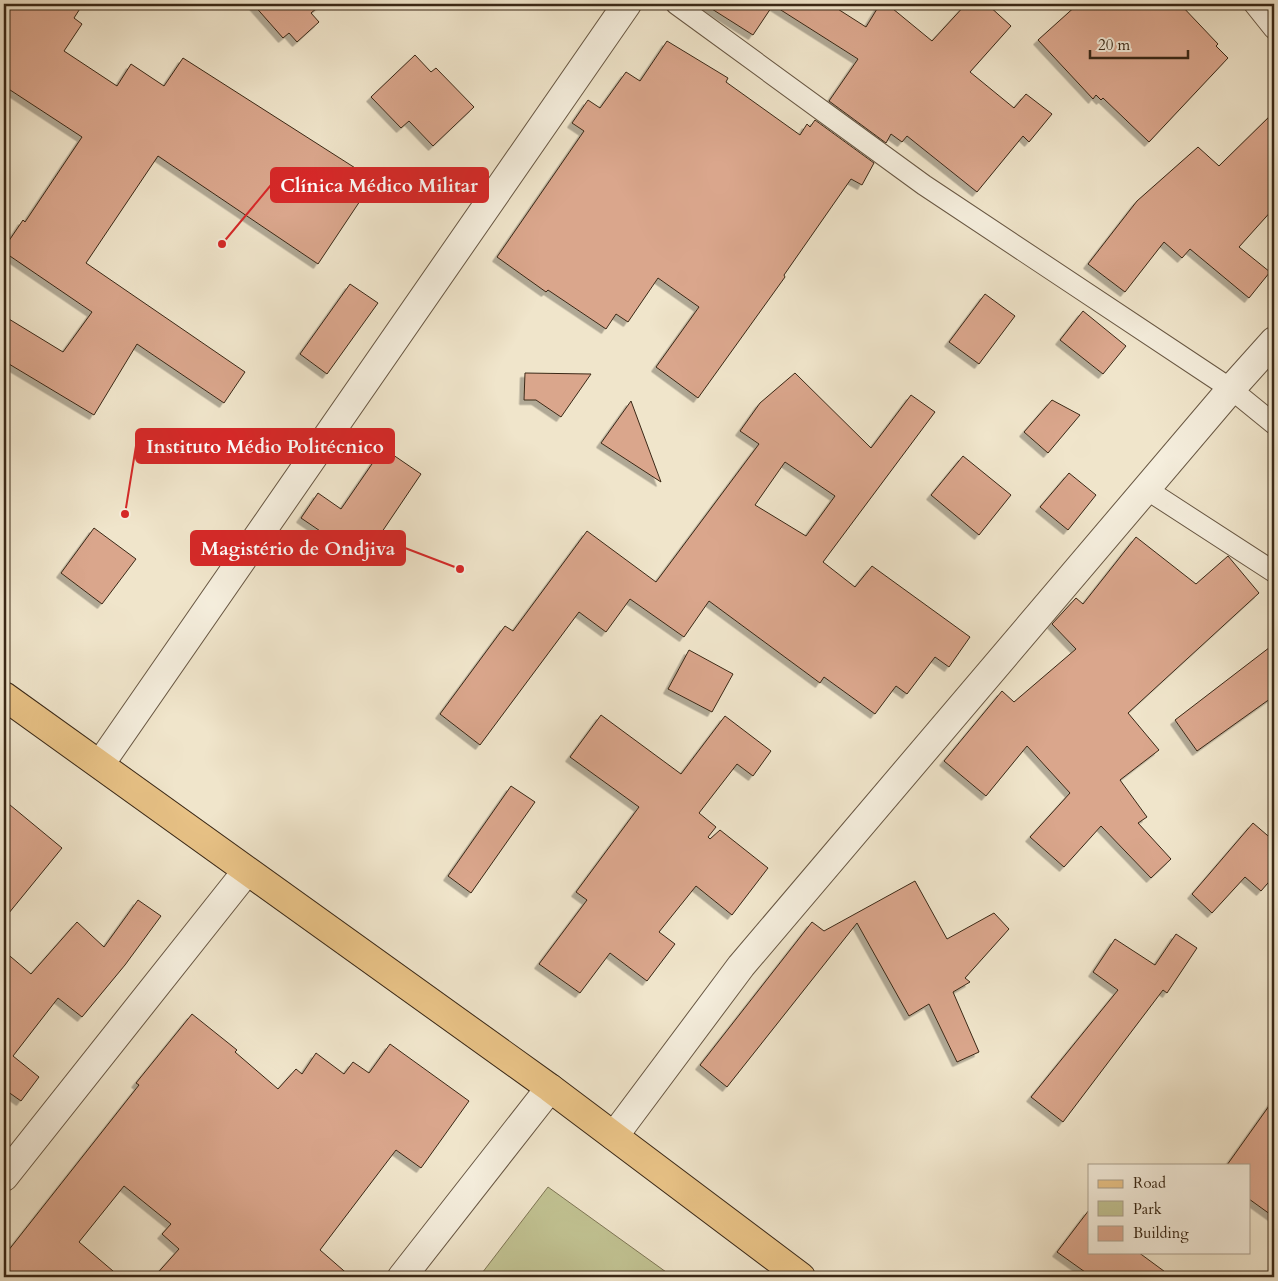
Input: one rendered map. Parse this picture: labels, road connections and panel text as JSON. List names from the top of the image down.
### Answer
{
  "places": ["Clínica Médico Militar", "Instituto Médio Politécnico", "Magistério de Ondjiva"],
  "legend": ["Road", "Park", "Building"],
  "scale_bar": "20 m"
}
